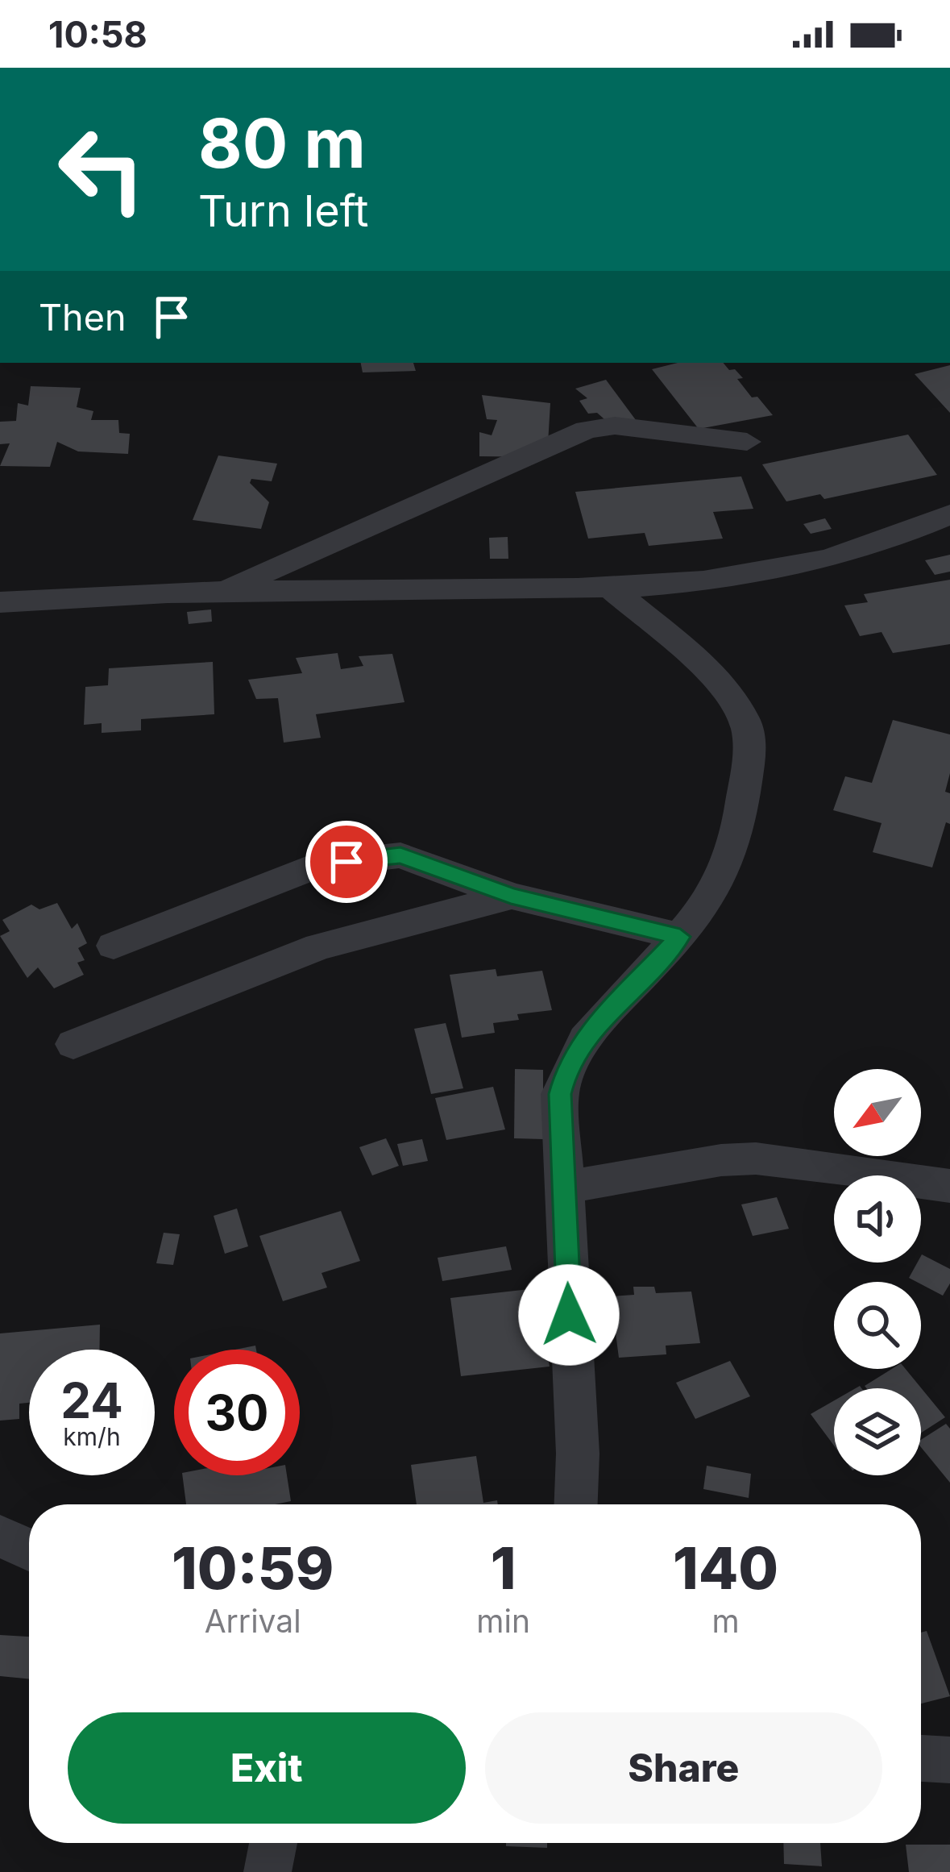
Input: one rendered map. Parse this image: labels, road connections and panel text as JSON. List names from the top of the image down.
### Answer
{
  "north": "bottom left",
  "page": {
    "status": "10:58",
    "turn": ["80 m", "Turn left"],
    "then": "Then",
    "speed": "24 km/h",
    "limit": "30",
    "eta": [
      "10:59",
      "Arrival",
      "1",
      "min",
      "140",
      "m"
    ],
    "buttons": ["Exit", "Share"]
  }
}
